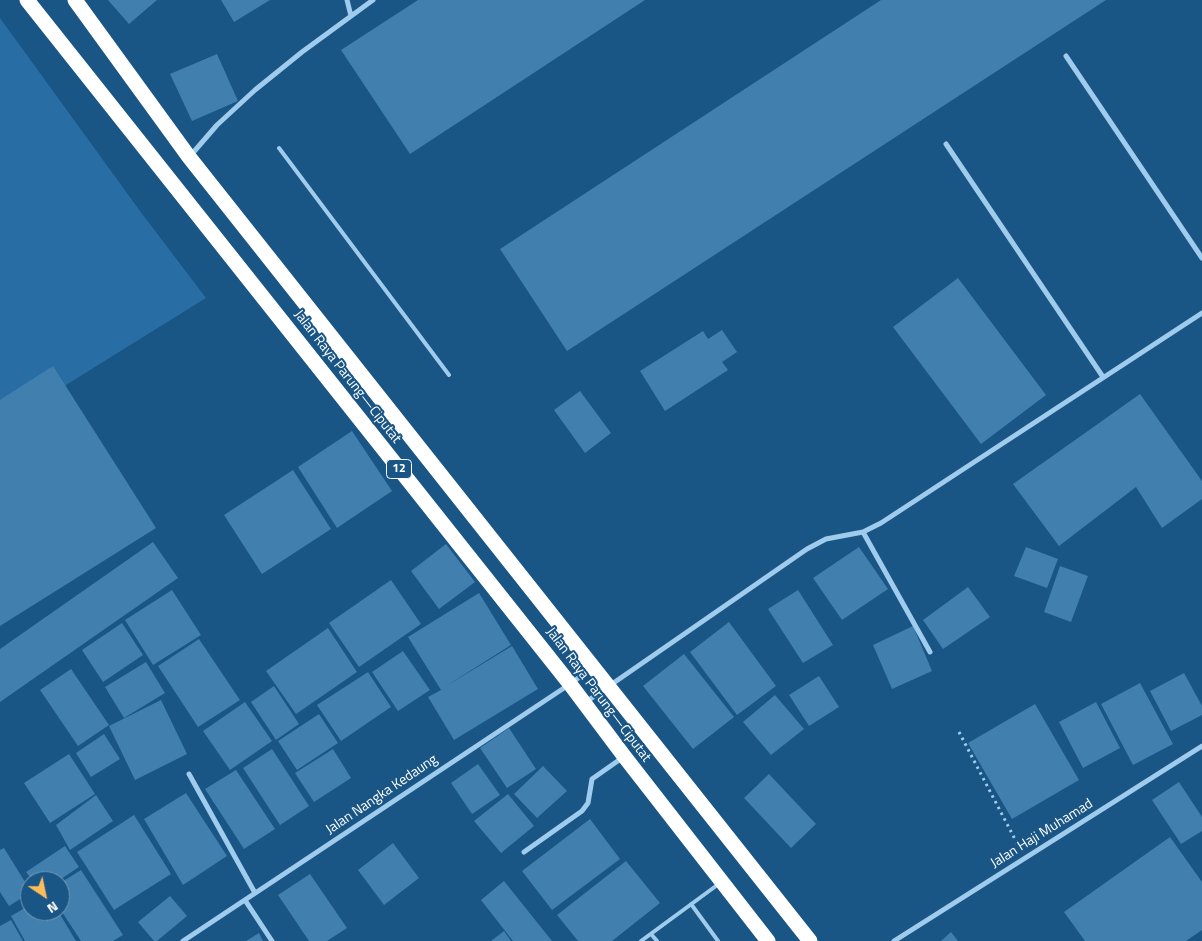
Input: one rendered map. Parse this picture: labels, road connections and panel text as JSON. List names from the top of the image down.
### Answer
{
  "streets": {
    "highway": ["Jalan Raya Parung—Ciputat", "12"],
    "street": ["Jalan Nangka Kedaung", "Jalan Haji Muhamad"]
  },
  "crossings": [
    ["Jalan Raya Parung—Ciputat", "Jalan Nangka Kedaung"]
  ],
  "north": "bottom right"
}
